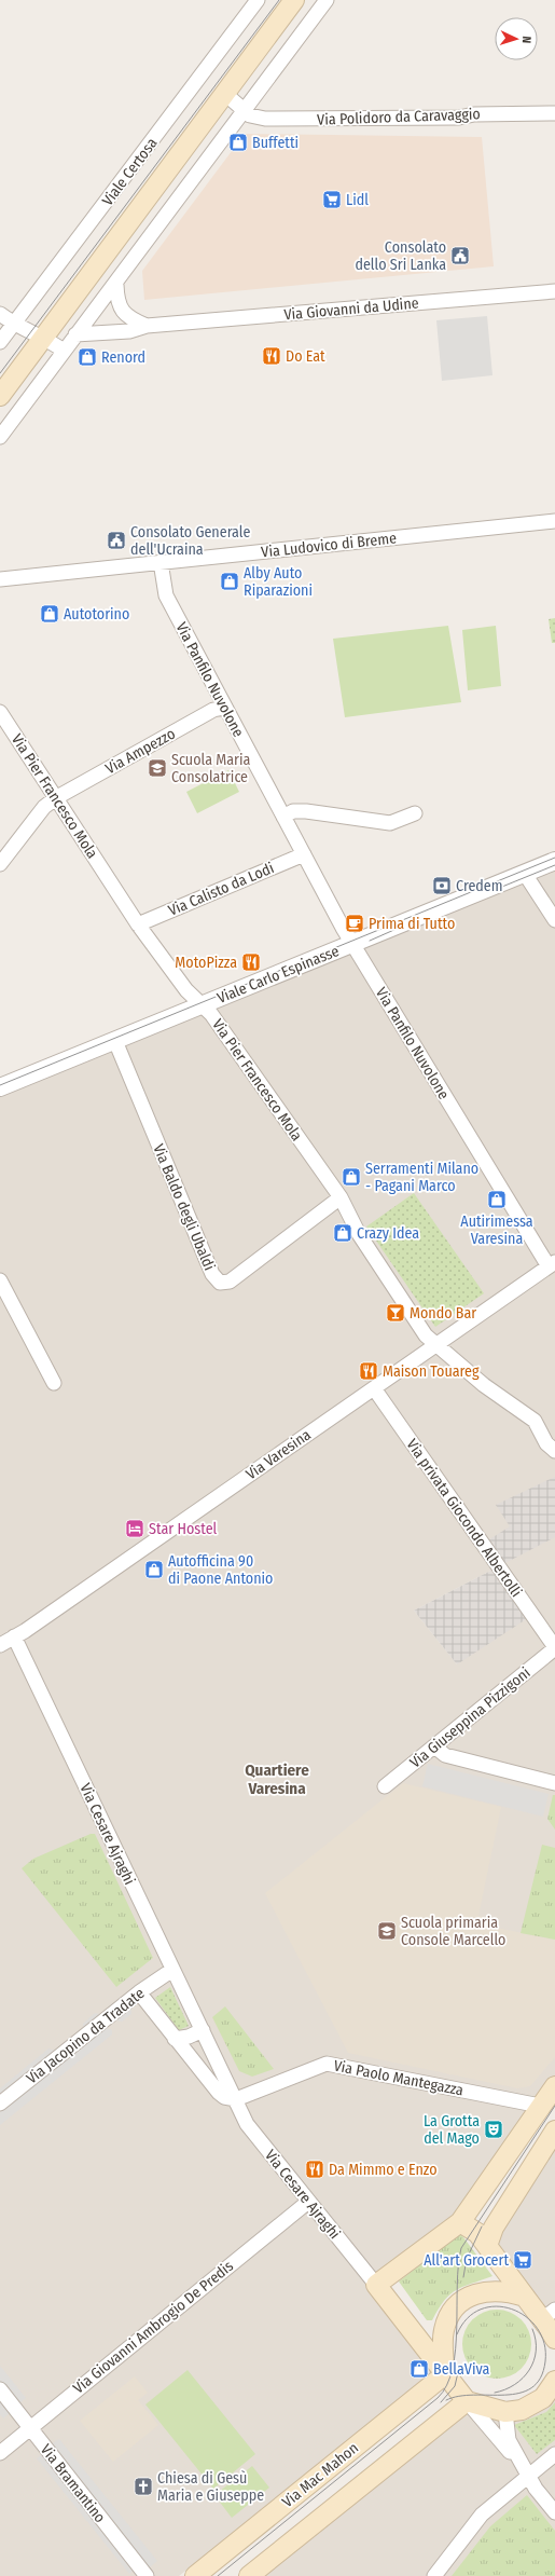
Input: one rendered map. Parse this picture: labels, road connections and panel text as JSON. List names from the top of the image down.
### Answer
{
  "streets": {
    "main road": ["Viale Certosa", "Via Mac Mahon"],
    "street": [
      "Via Polidoro da Caravaggio",
      "Via Giovanni da Udine",
      "Via Ludovico di Breme",
      "Via Panfilo Nuvolone",
      "Via Ampezzo",
      "Via Pier Francesco Mola",
      "Via Calisto da Lodi",
      "Viale Carlo Espinasse",
      "Via Baldo degli Ubaldi",
      "Via Varesina",
      "Via privata Giocondo Albertolli",
      "Via Giuseppina Pizzigoni",
      "Via Cesare Ajraghi",
      "Via Jacopino da Tradate",
      "Via Paolo Mantegazza",
      "Via Giovanni Ambrogio De Predis",
      "Via Bramantino"
    ]
  },
  "crossings": [
    ["Via Ludovico di Breme", "Via Panfilo Nuvolone"],
    ["Via Panfilo Nuvolone", "Via Ampezzo"],
    ["Via Panfilo Nuvolone", "Via Calisto da Lodi"],
    ["Via Panfilo Nuvolone", "Viale Carlo Espinasse"],
    ["Via Panfilo Nuvolone", "Via Varesina"],
    ["Via Ampezzo", "Via Pier Francesco Mola"],
    ["Via Pier Francesco Mola", "Via Calisto da Lodi"],
    ["Via Pier Francesco Mola", "Viale Carlo Espinasse"],
    ["Via Pier Francesco Mola", "Via Baldo degli Ubaldi"],
    ["Via Pier Francesco Mola", "Via Varesina"],
    ["Viale Carlo Espinasse", "Via Baldo degli Ubaldi"],
    ["Via Varesina", "Via privata Giocondo Albertolli"],
    ["Via Varesina", "Via Cesare Ajraghi"],
    ["Via privata Giocondo Albertolli", "Via Giuseppina Pizzigoni"],
    ["Via Cesare Ajraghi", "Via Jacopino da Tradate"],
    ["Via Cesare Ajraghi", "Via Paolo Mantegazza"],
    ["Via Cesare Ajraghi", "Via Giovanni Ambrogio De Predis"],
    ["Via Giovanni Ambrogio De Predis", "Via Bramantino"]
  ],
  "districts": ["Quartiere Varesina"],
  "places": {
    "shop": [
      "Buffetti",
      "Renord",
      "Alby Auto Riparazioni",
      "Autotorino",
      "Serramenti Milano - Pagani Marco",
      "Autirimessa Varesina",
      "Crazy Idea",
      "Autofficina 90 di Paone Antonio",
      "BellaViva"
    ],
    "supermarket": ["Lidl", "All'art Grocert"],
    "public building": ["Consolato dello Sri Lanka", "Consolato Generale dell'Ucraina"],
    "restaurant": [
      "Do Eat",
      "MotoPizza",
      "Maison Touareg",
      "Da Mimmo e Enzo"
    ],
    "school or university": ["Scuola Maria Consolatrice", "Scuola primaria Console Marcello"],
    "bank": ["Credem"],
    "cafe": ["Prima di Tutto"],
    "bar": ["Mondo Bar"],
    "hotel": ["Star Hostel"],
    "theatre": ["La Grotta del Mago"],
    "church": ["Chiesa di Gesù Maria e Giuseppe"]
  },
  "north": "right"
}
